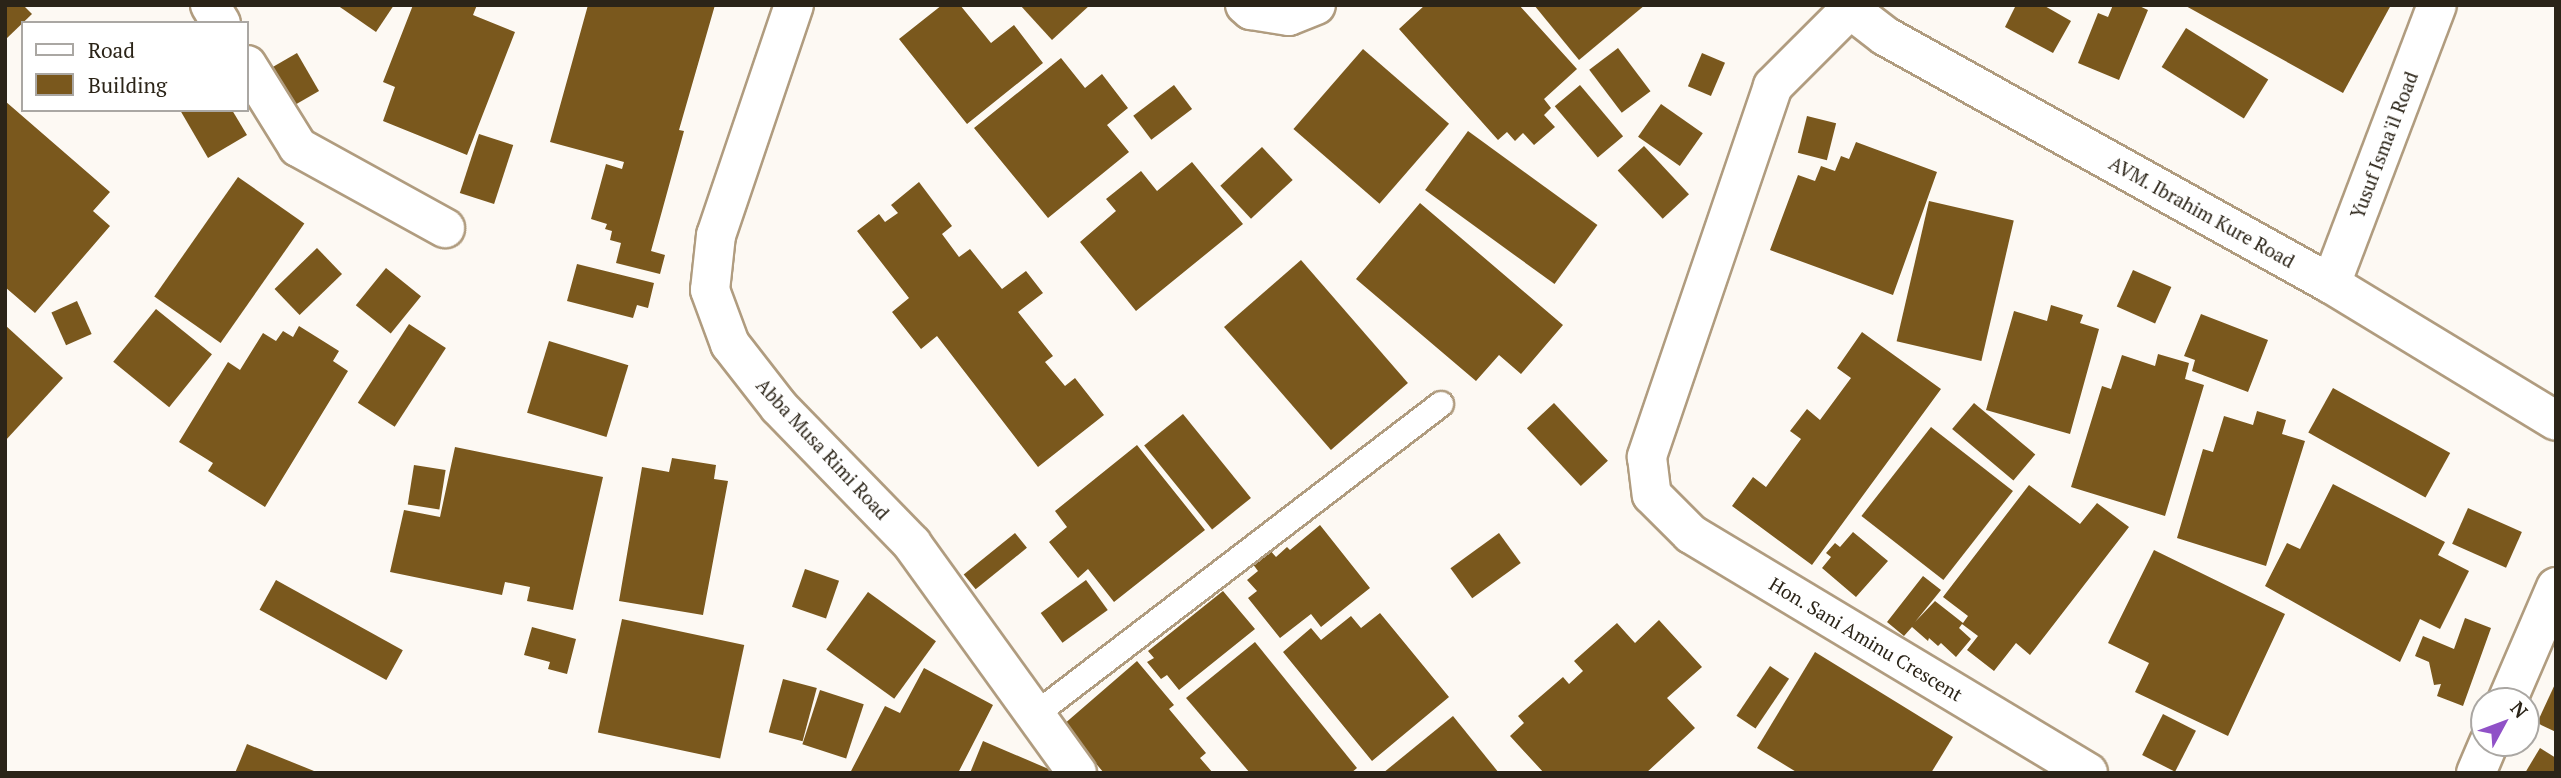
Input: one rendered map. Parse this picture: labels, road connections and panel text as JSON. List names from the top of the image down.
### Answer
{
  "streets": {
    "street": [
      "Yusuf Isma'il Road",
      "AVM. Ibrahim Kure Road",
      "Abba Musa Rimi Road",
      "Hon. Sani Aminu Crescent"
    ]
  },
  "crossings": [
    ["Yusuf Isma'il Road", "AVM. Ibrahim Kure Road"],
    ["AVM. Ibrahim Kure Road", "Hon. Sani Aminu Crescent"]
  ],
  "legend": ["Road", "Building"],
  "north": "top right"
}
